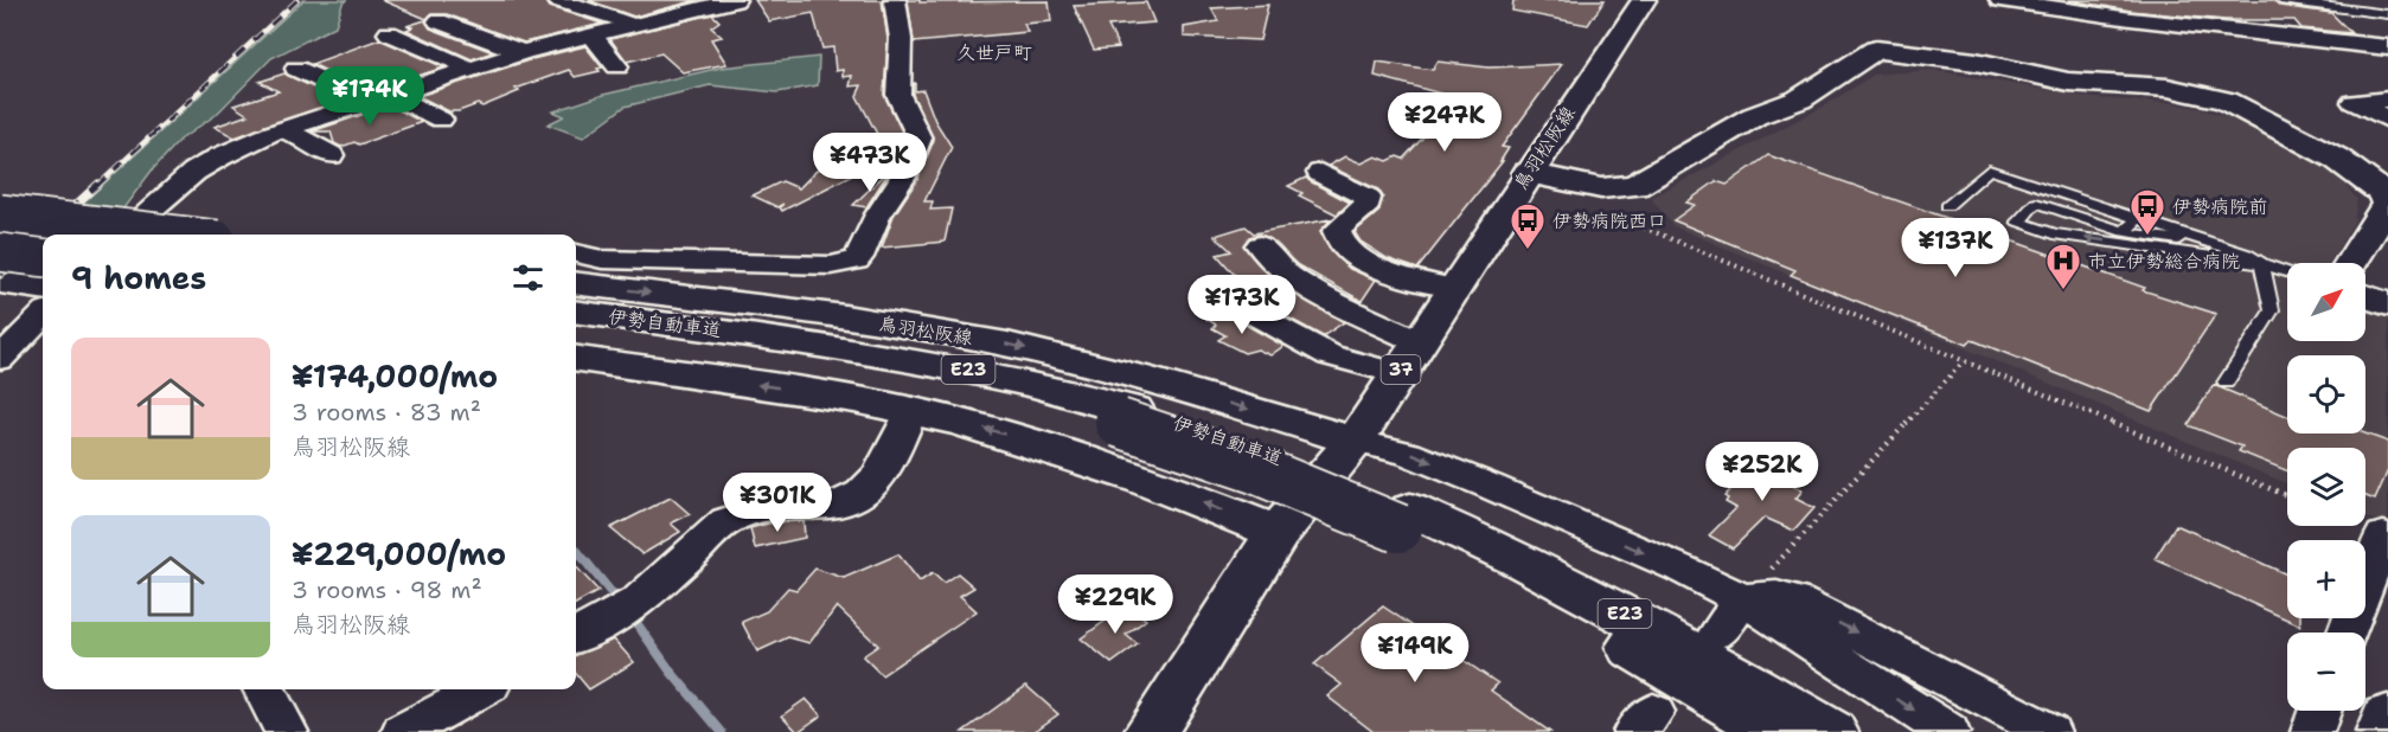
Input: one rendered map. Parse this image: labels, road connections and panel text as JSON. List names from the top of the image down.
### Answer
{
  "streets": {
    "main road": [
      "鳥羽松阪線",
      "伊勢自動車道",
      "E23",
      "37"
    ]
  },
  "districts": ["久世戸町"],
  "places": {
    "bus stop": ["伊勢病院前", "伊勢病院西口"],
    "hospital": ["市立伊勢総合病院"]
  },
  "north": "top right",
  "page": {
    "price": [
      "¥174K",
      "¥247K",
      "¥473K",
      "¥137K",
      "¥173K",
      "¥252K",
      "¥301K",
      "¥229K",
      "¥149K"
    ],
    "heading": "9 homes",
    "map_buttons": ["+", "−"],
    "list": [
      {
        "name": "¥174,000/mo",
        "note": "3 rooms · 83 m² · 鳥羽松阪線"
      },
      {
        "name": "¥229,000/mo",
        "note": "3 rooms · 98 m² · 鳥羽松阪線"
      }
    ]
  }
}
